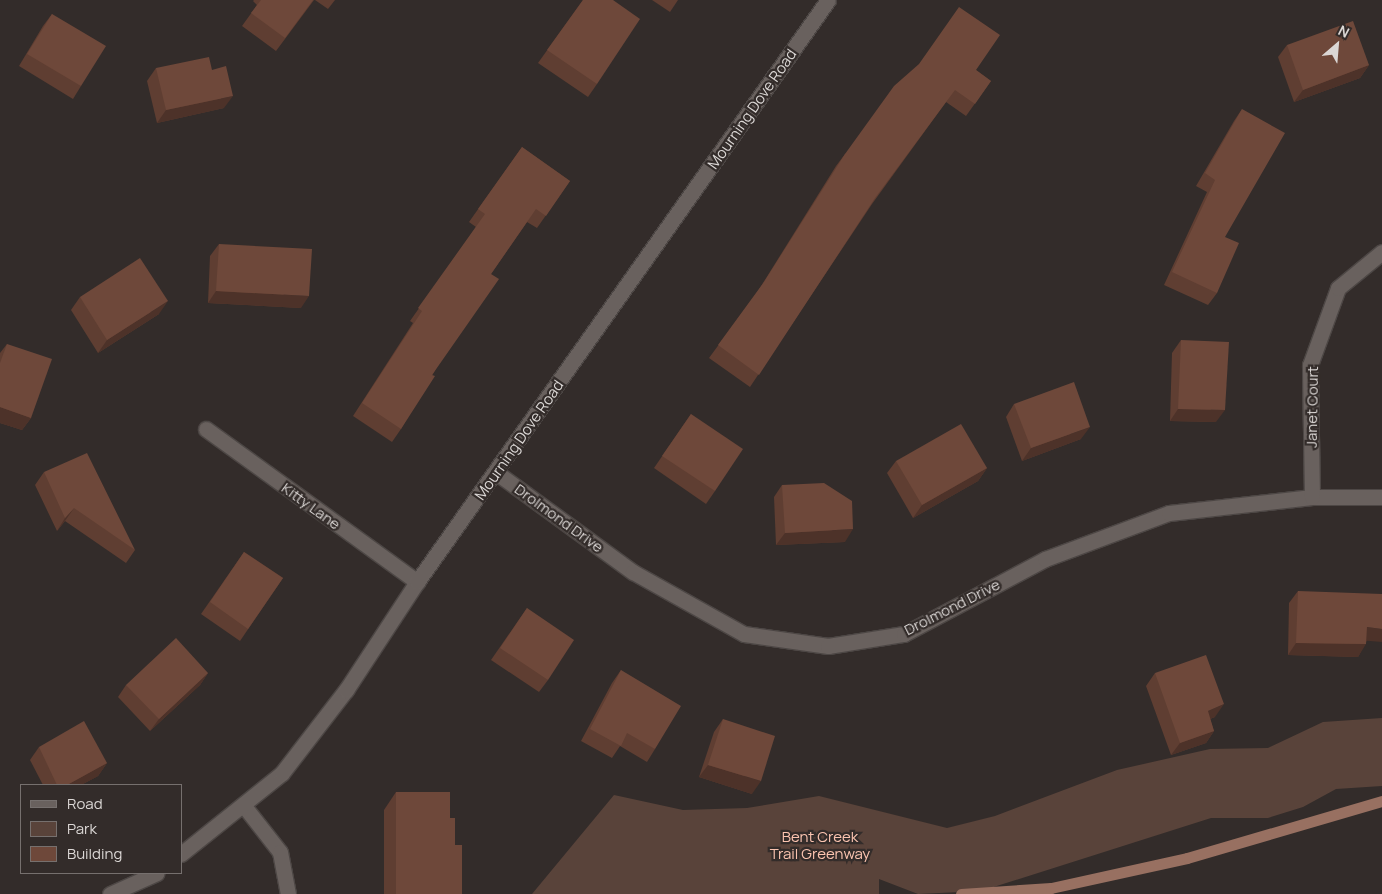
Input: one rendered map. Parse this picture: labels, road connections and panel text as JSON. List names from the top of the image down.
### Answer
{
  "streets": {
    "street": [
      "Mourning Dove Road",
      "Janet Court",
      "Kitty Lane",
      "Drolmond Drive"
    ]
  },
  "crossings": [
    ["Mourning Dove Road", "Kitty Lane"],
    ["Mourning Dove Road", "Drolmond Drive"],
    ["Janet Court", "Drolmond Drive"]
  ],
  "parks": ["Bent Creek Trail Greenway"],
  "legend": ["Road", "Park", "Building"],
  "north": "top right"
}
